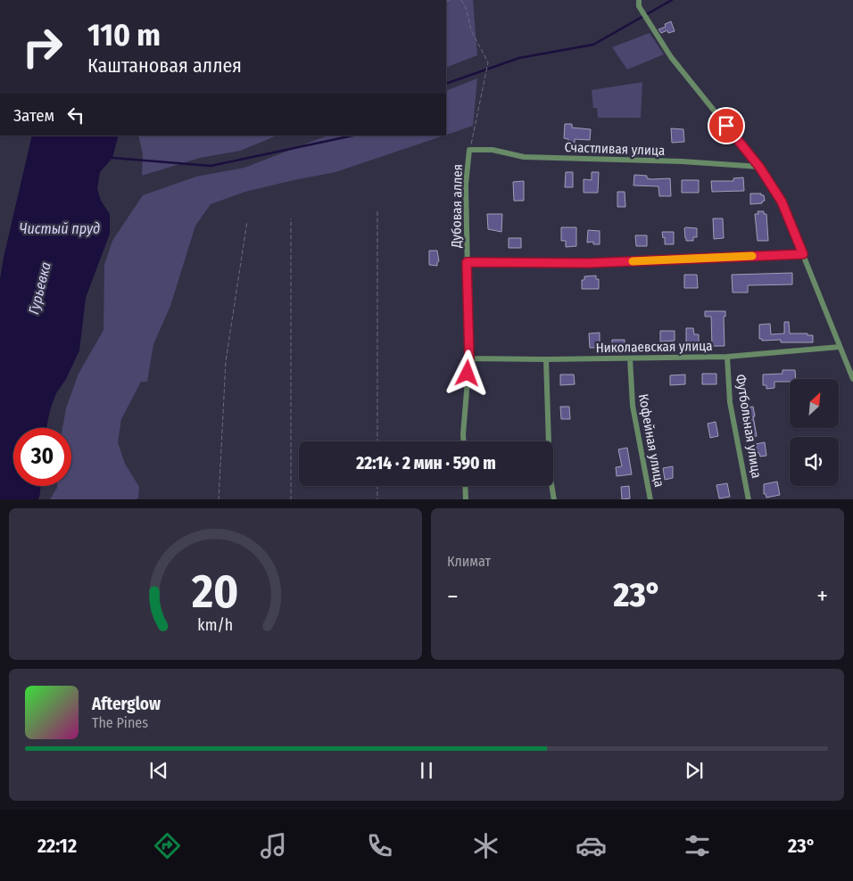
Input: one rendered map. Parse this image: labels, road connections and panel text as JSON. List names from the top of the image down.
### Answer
{
  "streets": {
    "street": [
      "Счастливая улица",
      "Дубовая аллея",
      "Николаевская улица",
      "Футбольная улица",
      "Кофейная улица"
    ]
  },
  "crossings": [
    ["Счастливая улица", "Дубовая аллея"],
    ["Дубовая аллея", "Николаевская улица"],
    ["Николаевская улица", "Футбольная улица"],
    ["Николаевская улица", "Кофейная улица"]
  ],
  "water": ["Чистый пруд", "Гурьевка"],
  "north": "top right",
  "page": {
    "turn": ["110 m", "Каштановая аллея"],
    "then": "Затем",
    "limit": "30",
    "trip": "22:14 · 2 мин · 590 m",
    "tile": "Климат",
    "heat": ["−", "23°", "+"],
    "song": ["Afterglow", "The Pines"],
    "tabs": ["22:12", "23°"],
    "gauge": ["20", "km/h"]
  }
}
